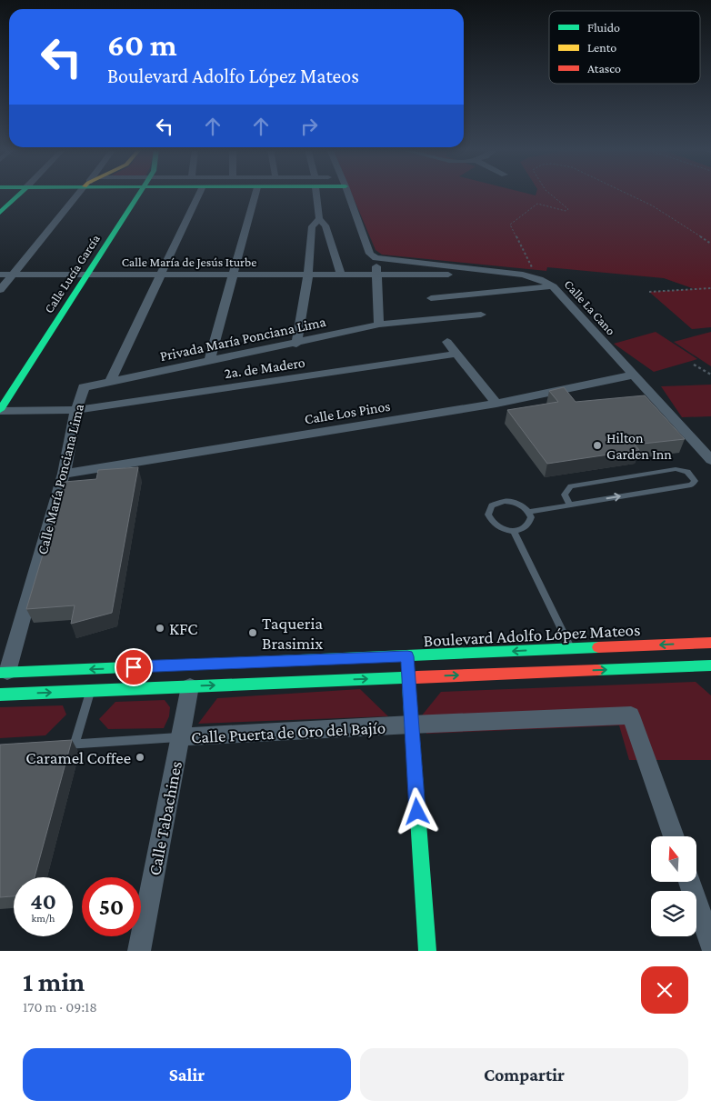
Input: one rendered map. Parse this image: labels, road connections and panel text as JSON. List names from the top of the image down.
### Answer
{
  "streets": {
    "street": [
      "Calle María de Jesús Iturbe",
      "Calle Lucía García",
      "Calle La Cano",
      "Privada María Ponciana Lima",
      "2a. de Madero",
      "Calle Los Pinos",
      "Calle María Ponciana Lima",
      "Boulevard Adolfo López Mateos",
      "Calle Puerta de Oro del Bajío",
      "Calle Tabachines"
    ]
  },
  "crossings": [
    ["Calle María de Jesús Iturbe", "Calle Lucía García"],
    ["Calle Lucía García", "2a. de Madero"],
    ["Calle La Cano", "Calle Los Pinos"],
    ["Privada María Ponciana Lima", "Calle María Ponciana Lima"],
    ["2a. de Madero", "Calle María Ponciana Lima"],
    ["Calle Los Pinos", "Calle María Ponciana Lima"],
    ["Calle María Ponciana Lima", "Boulevard Adolfo López Mateos"],
    ["Calle Puerta de Oro del Bajío", "Calle Tabachines"]
  ],
  "places": [
    "Hilton Garden Inn",
    "KFC",
    "Taqueria Brasimix",
    "Caramel Coffee"
  ],
  "legend": ["Fluido", "Lento", "Atasco"],
  "north": "top",
  "page": {
    "turn": ["60 m", "Boulevard Adolfo López Mateos"],
    "speed": "40 km/h",
    "limit": "50",
    "heading": ["1 min", "170 m · 09:18"],
    "buttons": ["Salir", "Compartir"]
  }
}
